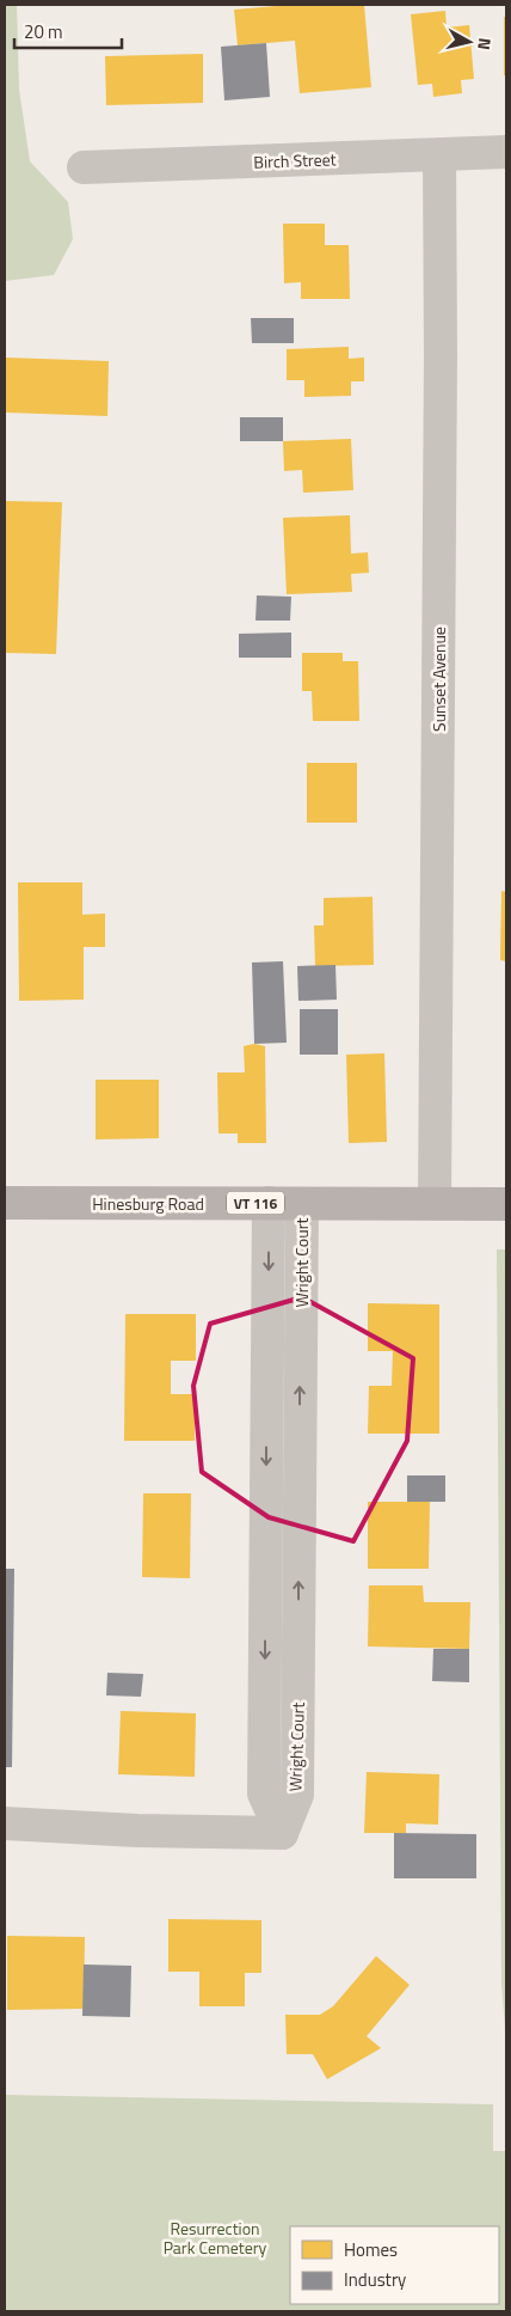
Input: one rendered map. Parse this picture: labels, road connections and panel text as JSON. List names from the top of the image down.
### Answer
{
  "streets": {
    "main road": ["Hinesburg Road", "VT 116"],
    "street": ["Birch Street", "Sunset Avenue", "Wright Court"]
  },
  "crossings": [
    ["Birch Street", "Sunset Avenue"],
    ["Sunset Avenue", "Hinesburg Road"],
    ["Hinesburg Road", "Wright Court"]
  ],
  "parks": ["Resurrection Park Cemetery"],
  "legend": ["Homes", "Industry"],
  "scale_bar": "20 m",
  "north": "right"
}
